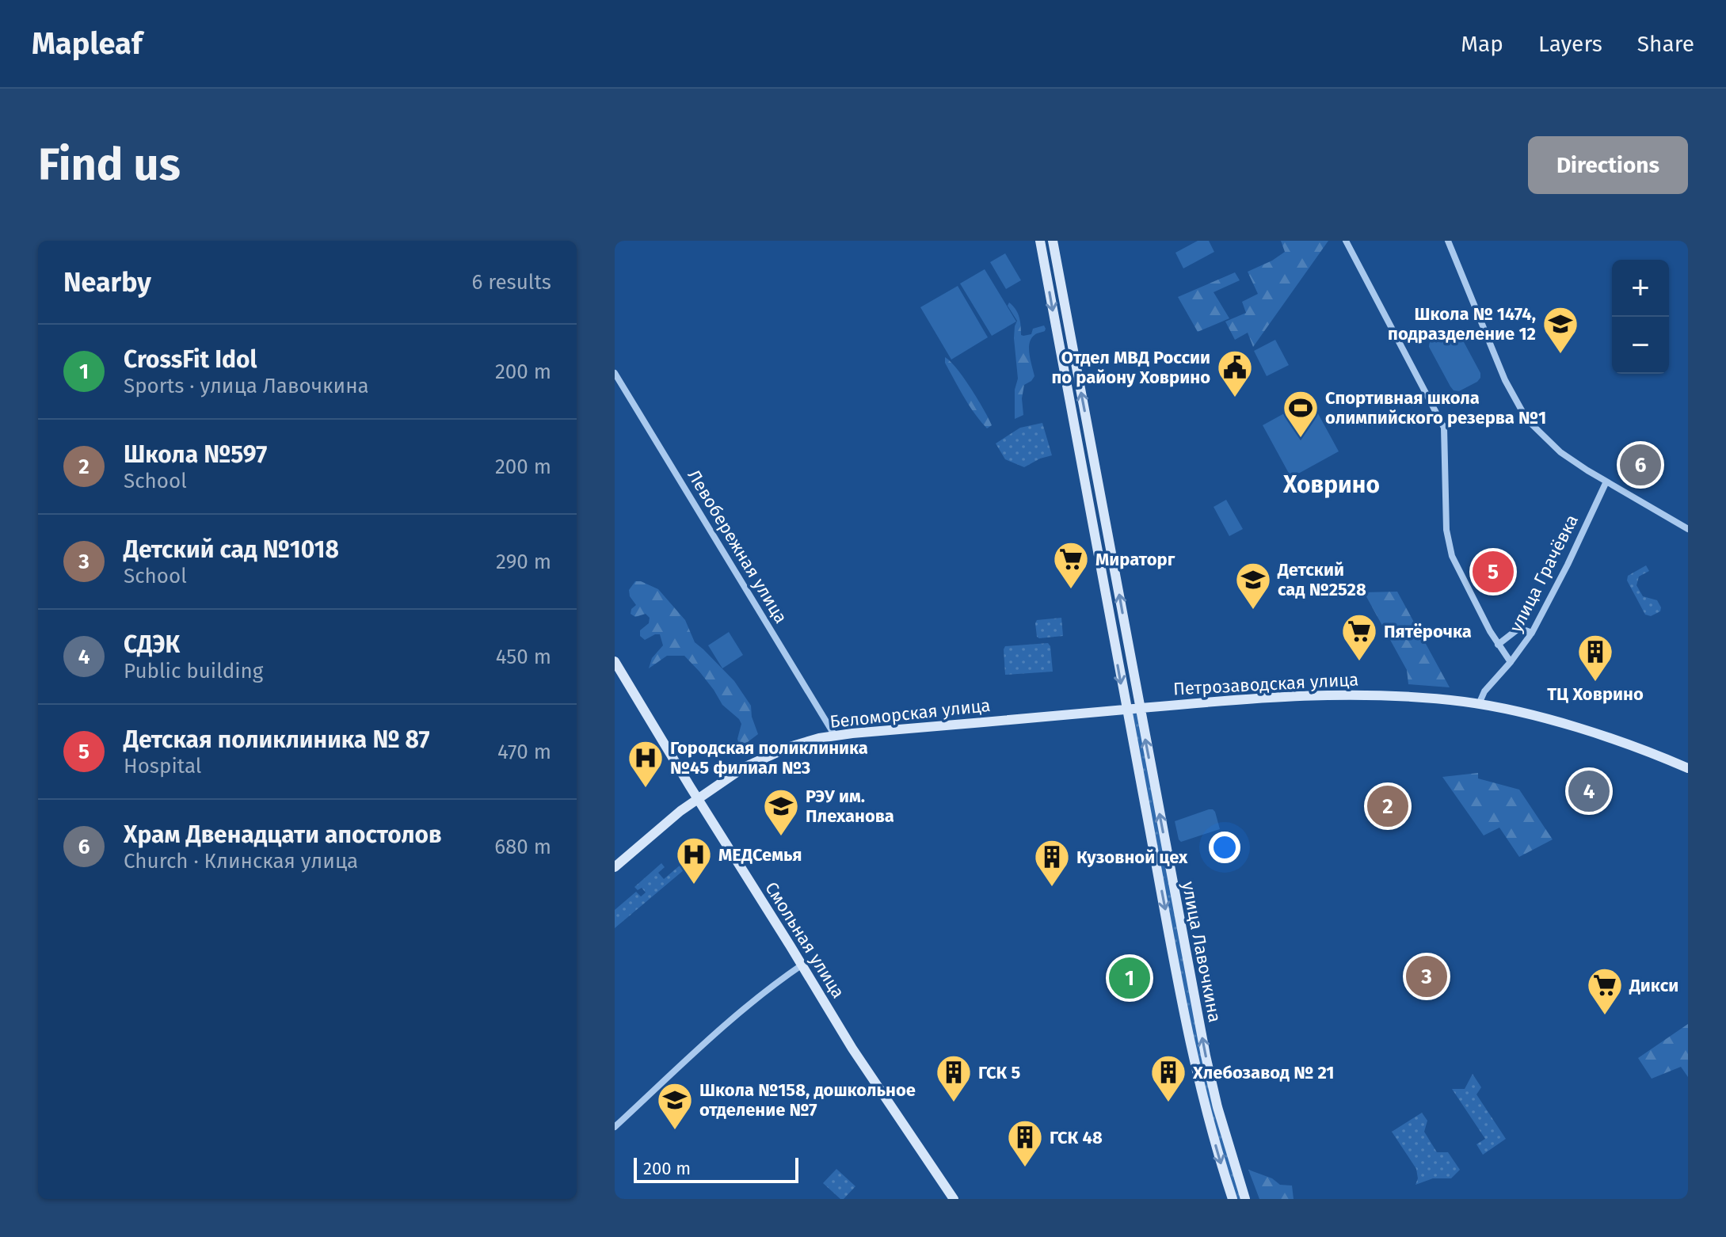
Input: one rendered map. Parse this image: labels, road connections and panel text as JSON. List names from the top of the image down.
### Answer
{
  "streets": {
    "main road": [
      "Петрозаводская улица",
      "Беломорская улица",
      "Смольная улица",
      "улица Лавочкина"
    ],
    "street": ["Левобережная улица", "улица Грачёвка"]
  },
  "crossings": [
    ["Левобережная улица", "Беломорская улица"],
    ["улица Грачёвка", "Петрозаводская улица"],
    ["Петрозаводская улица", "Беломорская улица"],
    ["Петрозаводская улица", "улица Лавочкина"],
    ["Беломорская улица", "Смольная улица"],
    ["Беломорская улица", "улица Лавочкина"]
  ],
  "districts": ["Ховрино"],
  "places": {
    "school or university": [
      "Школа № 1474, подразделение 12",
      "Детский сад №2528",
      "РЭУ им. Плеханова",
      "Школа №158, дошкольное отделение №7"
    ],
    "public building": ["Отдел МВД России по району Ховрино"],
    "sports": ["Спортивная школа олимпийского резерва №1"],
    "supermarket": ["Мираторг", "Пятёрочка", "Дикси"],
    "building": [
      "ТЦ Ховрино",
      "Кузовной цех",
      "ГСК 5",
      "Хлебозавод № 21",
      "ГСК 48"
    ],
    "hospital": ["Городская поликлиника №45 филиал №3", "МЕДСемья"]
  },
  "scale_bar": "200 m",
  "page": {
    "header": "Mapleaf",
    "nav": ["Map", "Layers", "Share"],
    "buttons": "Directions",
    "title": "Find us",
    "heading": ["Nearby", "6 results"],
    "map_buttons": ["+", "−"],
    "list": [
      {
        "mark": "1",
        "name": "CrossFit Idol",
        "note": "Sports · улица Лавочкина",
        "value": "200 m"
      },
      {
        "mark": "2",
        "name": "Школа №597",
        "note": "School",
        "value": "200 m"
      },
      {
        "mark": "3",
        "name": "Детский сад №1018",
        "note": "School",
        "value": "290 m"
      },
      {
        "mark": "4",
        "name": "СДЭК",
        "note": "Public building",
        "value": "450 m"
      },
      {
        "mark": "5",
        "name": "Детская поликлиника № 87",
        "note": "Hospital",
        "value": "470 m"
      },
      {
        "mark": "6",
        "name": "Храм Двенадцати апостолов",
        "note": "Church · Клинская улица",
        "value": "680 m"
      }
    ],
    "pins": [
      "6",
      "5",
      "4",
      "2",
      "3",
      "1"
    ],
    "scale": "200 m"
  }
}
